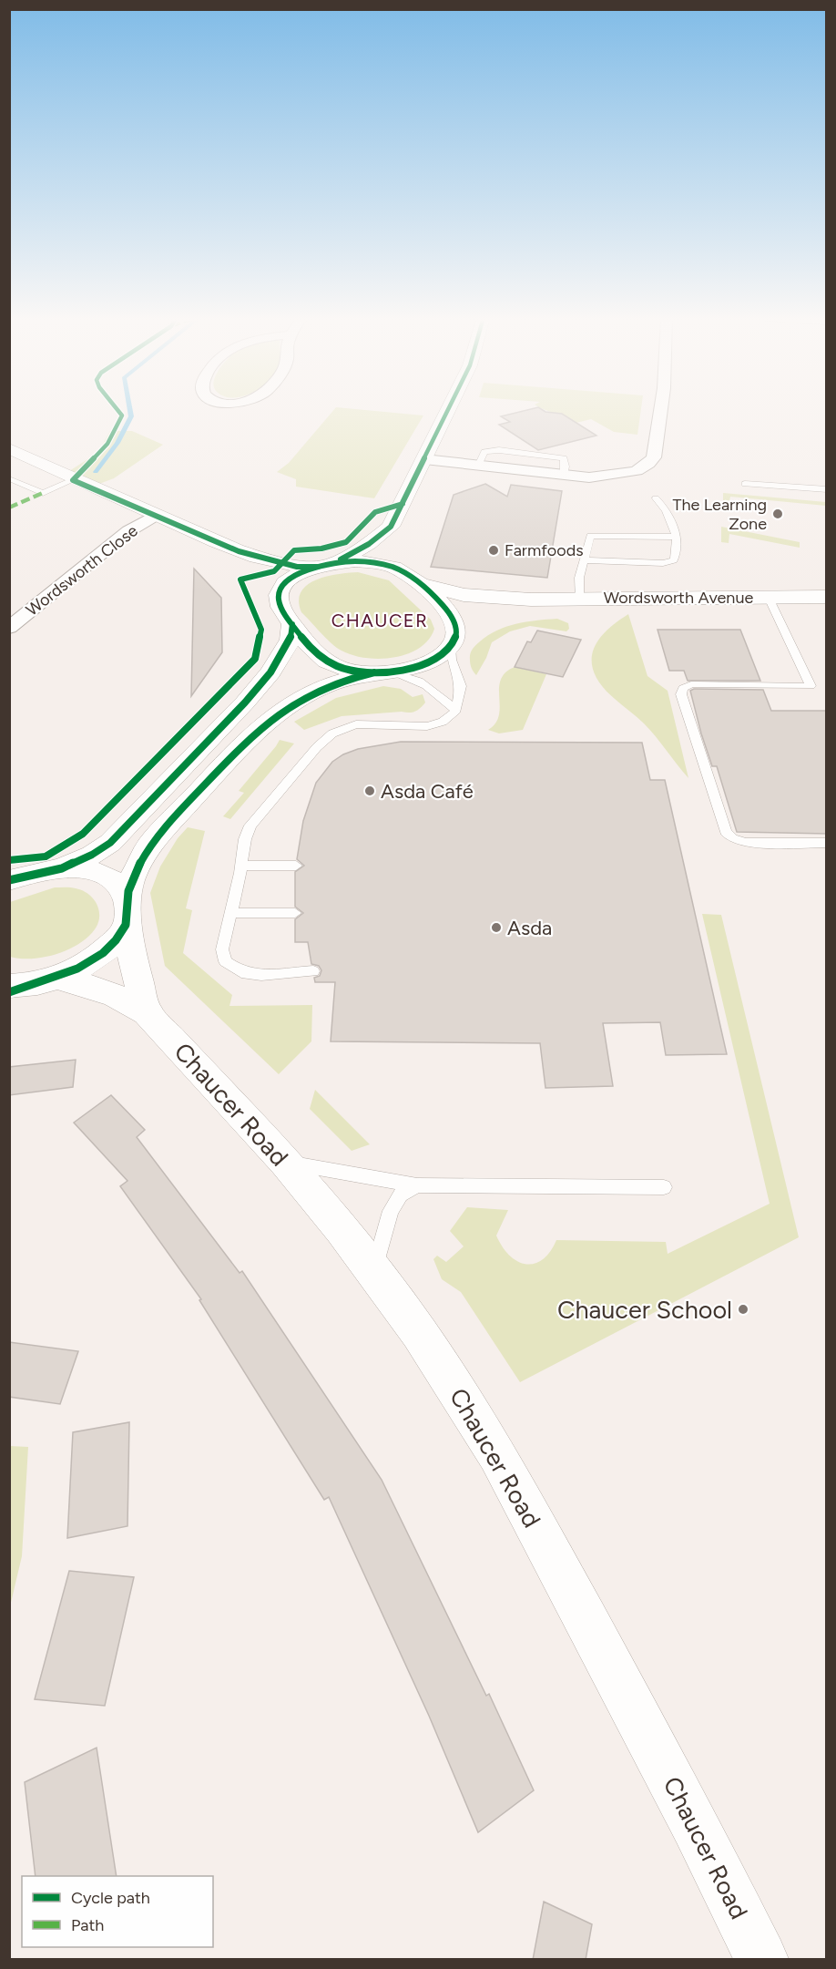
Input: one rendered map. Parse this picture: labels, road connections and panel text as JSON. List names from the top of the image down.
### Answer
{
  "streets": {
    "street": ["Wordsworth Close", "Wordsworth Avenue", "Chaucer Road"]
  },
  "districts": ["CHAUCER"],
  "places": [
    "The Learning Zone",
    "Farmfoods",
    "Asda Café",
    "Asda",
    "Chaucer School"
  ],
  "legend": ["Cycle path", "Path"]
}
